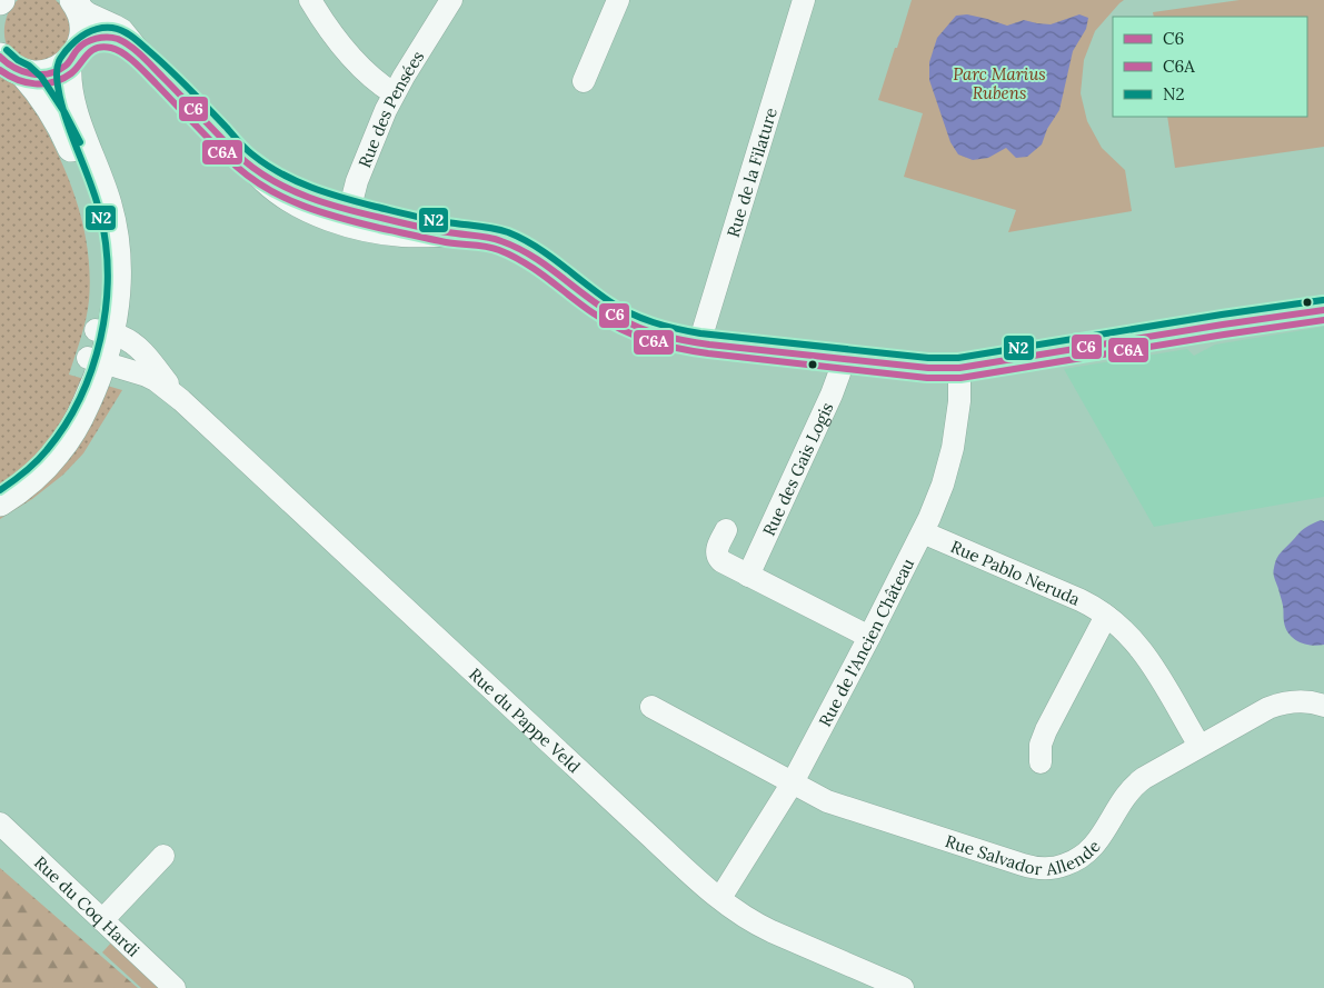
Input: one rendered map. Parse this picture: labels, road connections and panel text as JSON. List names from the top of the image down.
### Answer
{
  "streets": {
    "street": [
      "Rue des Pensées",
      "Rue de la Filature",
      "Rue des Gais Logis",
      "Rue Pablo Neruda",
      "Rue de l'Ancien Château",
      "Rue du Pappe Veld",
      "Rue Salvador Allende",
      "Rue du Coq Hardi"
    ]
  },
  "crossings": [
    ["Rue Pablo Neruda", "Rue de l'Ancien Château"],
    ["Rue Pablo Neruda", "Rue Salvador Allende"],
    ["Rue de l'Ancien Château", "Rue du Pappe Veld"],
    ["Rue de l'Ancien Château", "Rue Salvador Allende"]
  ],
  "parks": ["Parc Marius Rubens"],
  "lines": ["transit line N2", "transit line C6", "transit line C6A"],
  "legend": ["C6", "C6A", "N2"]
}
